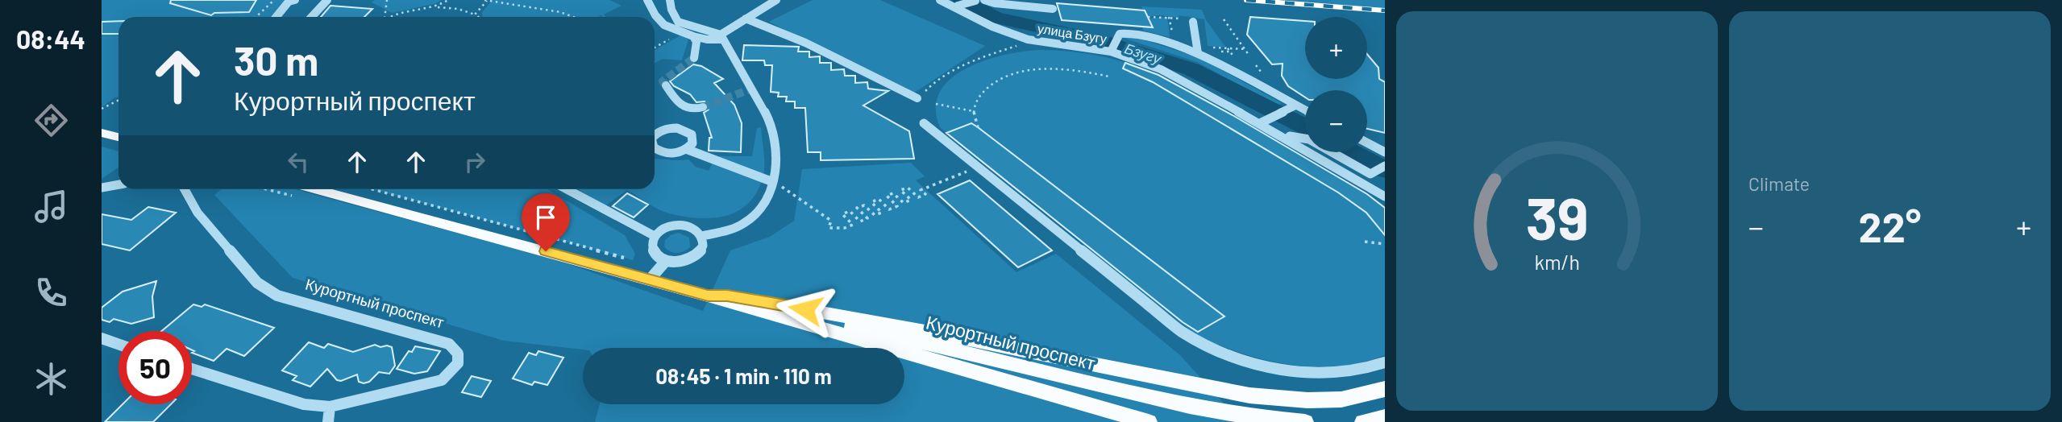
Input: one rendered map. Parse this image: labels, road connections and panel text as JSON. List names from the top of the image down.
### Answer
{
  "streets": {
    "main road": ["Курортный проспект"],
    "street": ["улица Бзугу"]
  },
  "water": ["Бзугу"],
  "page": {
    "tabs": "08:44",
    "tile": "Climate",
    "map_buttons": ["+", "−"],
    "turn": ["30 m", "Курортный проспект"],
    "heat": ["−", "22°", "+"],
    "limit": "50",
    "trip": "08:45 · 1 min · 110 m",
    "gauge": ["39", "km/h"]
  }
}
